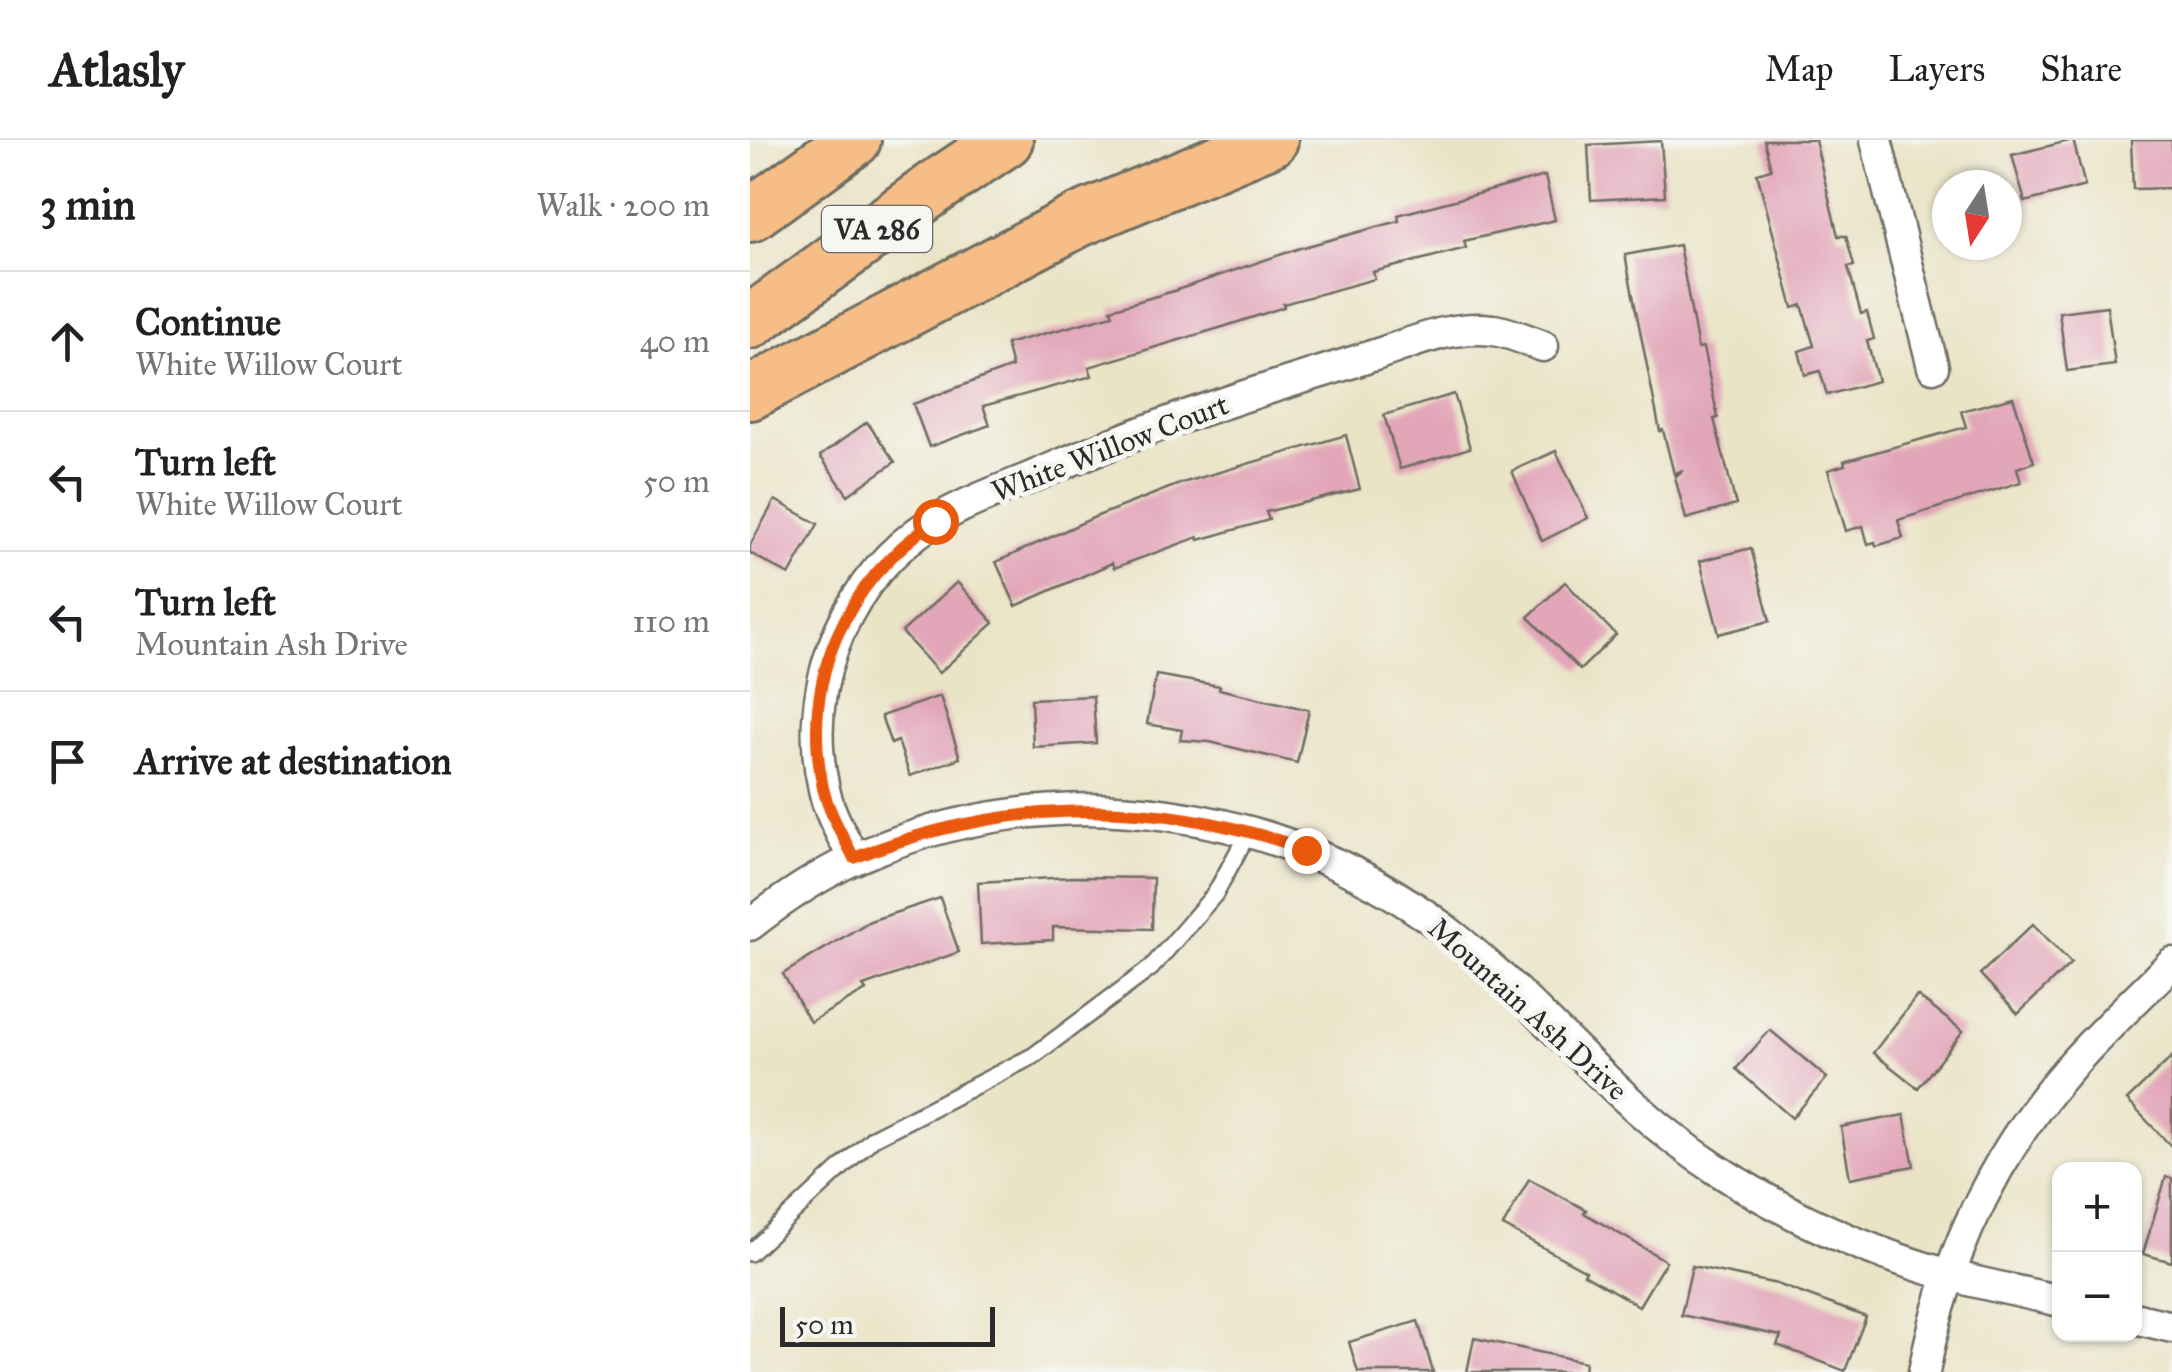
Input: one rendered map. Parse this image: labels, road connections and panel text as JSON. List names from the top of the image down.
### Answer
{
  "streets": {
    "highway": ["VA 286"],
    "street": ["White Willow Court", "Mountain Ash Drive"]
  },
  "crossings": [
    ["White Willow Court", "Mountain Ash Drive"]
  ],
  "scale_bar": "50 m",
  "north": "bottom",
  "page": {
    "header": "Atlasly",
    "nav": ["Map", "Layers", "Share"],
    "heading": ["3 min", "Walk · 200 m"],
    "list": [
      ["Continue", "White Willow Court", "40 m"],
      ["Turn left", "White Willow Court", "50 m"],
      ["Turn left", "Mountain Ash Drive", "110 m"],
      "Arrive at destination"
    ],
    "map_buttons": ["+", "−"],
    "scale": "50 m"
  }
}
